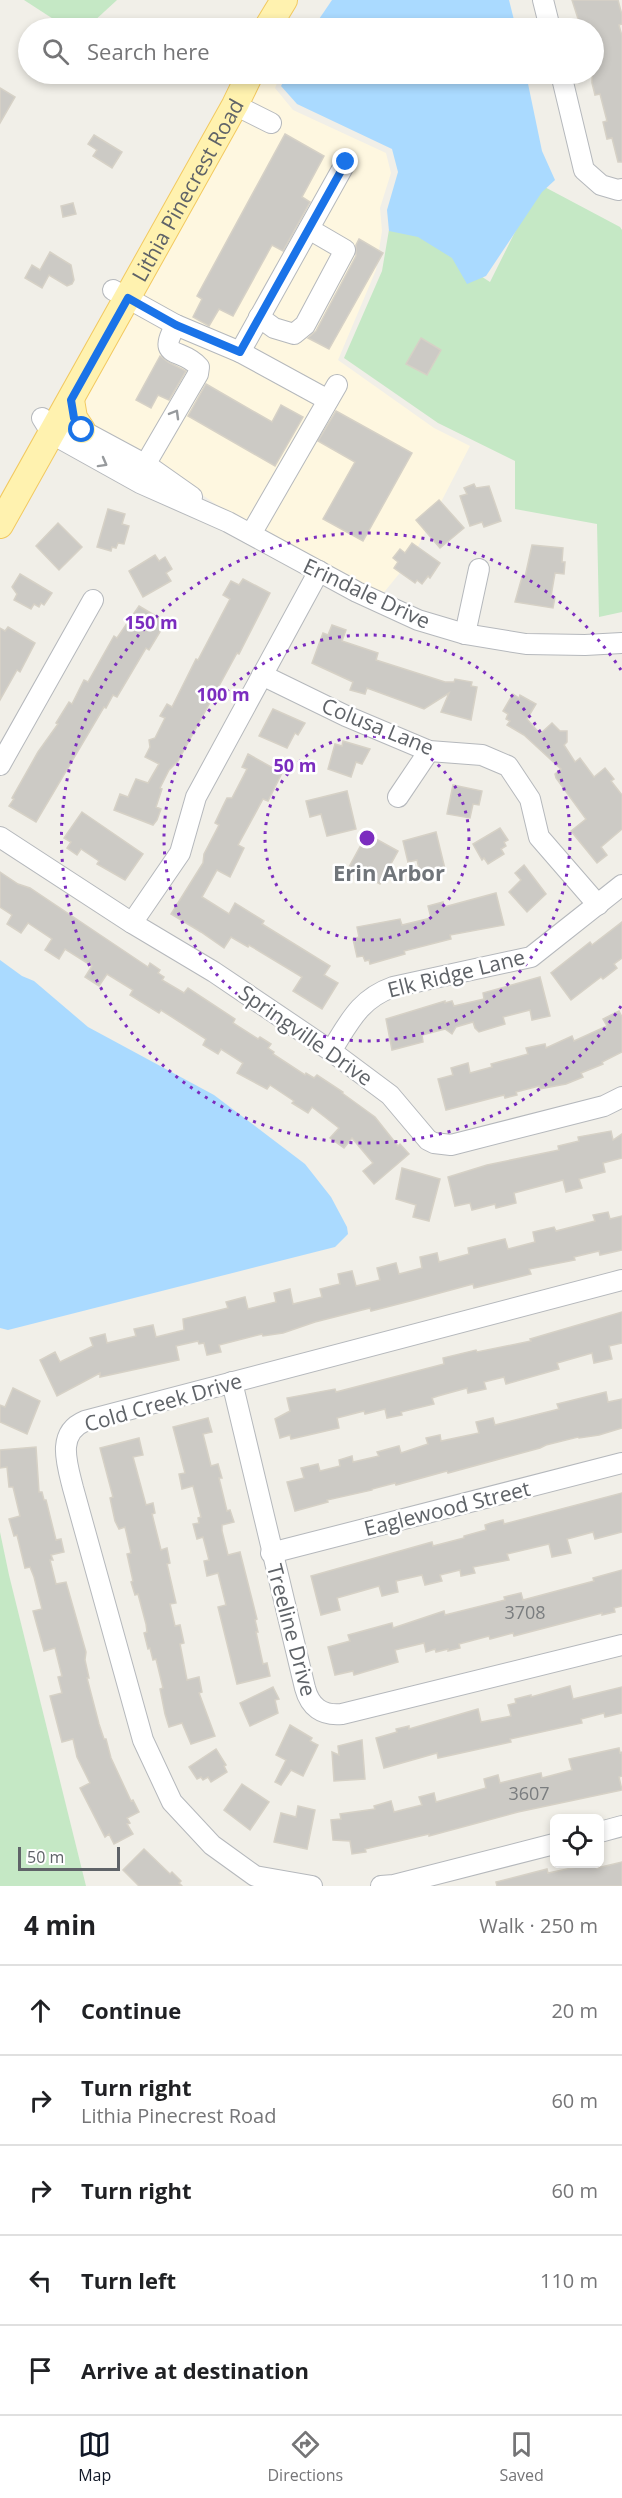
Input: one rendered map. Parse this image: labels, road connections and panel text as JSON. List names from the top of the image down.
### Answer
{
  "streets": {
    "main road": ["Lithia Pinecrest Road"],
    "street": [
      "Erindale Drive",
      "Colusa Lane",
      "Elk Ridge Lane",
      "Springville Drive",
      "Cold Creek Drive",
      "Eaglewood Street",
      "Treeline Drive"
    ]
  },
  "crossings": [
    ["Lithia Pinecrest Road", "Erindale Drive"],
    ["Colusa Lane", "Elk Ridge Lane"],
    ["Elk Ridge Lane", "Springville Drive"],
    ["Cold Creek Drive", "Treeline Drive"],
    ["Eaglewood Street", "Treeline Drive"]
  ],
  "districts": ["Erin Arbor"],
  "house_numbers": ["3708", "3607"],
  "scale_bar": "50 m",
  "page": {
    "search": "Search here",
    "scale": "50 m",
    "heading": ["4 min", "Walk · 250 m"],
    "list": [
      ["Continue", "20 m"],
      ["Turn right", "Lithia Pinecrest Road", "60 m"],
      ["Turn right", "60 m"],
      ["Turn left", "110 m"],
      "Arrive at destination"
    ],
    "nav": ["Map", "Directions", "Saved"]
  },
  "rings": ["150 m", "100 m", "50 m"]
}
